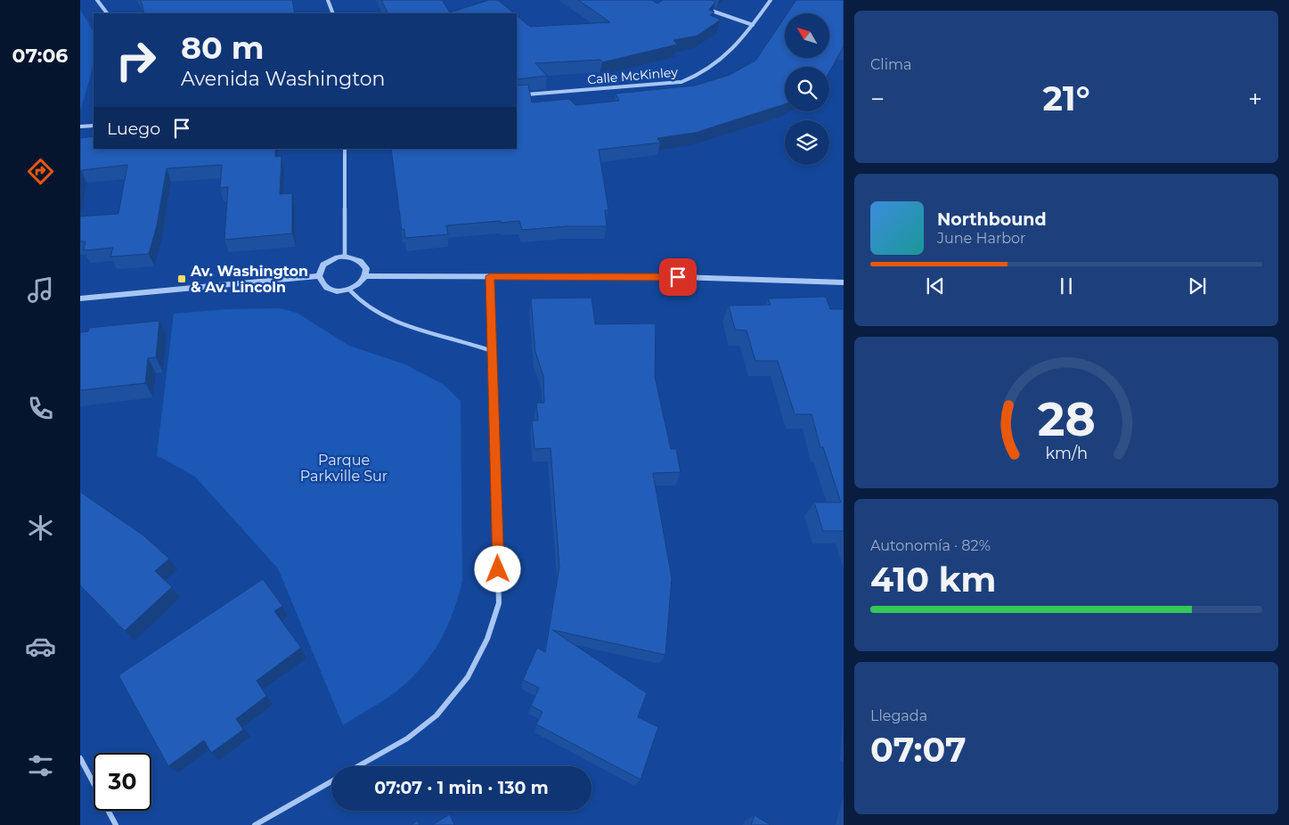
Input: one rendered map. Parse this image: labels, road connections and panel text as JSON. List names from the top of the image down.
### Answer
{
  "streets": {
    "street": ["Calle McKinley"]
  },
  "parks": ["Parque Parkville Sur"],
  "places": {
    "transit": ["Av. Washington & Av. Lincoln"]
  },
  "north": "top left",
  "page": {
    "tabs": "07:06",
    "tile": [
      "Clima",
      ["Autonomía · 82%", "410 km"],
      ["Llegada", "07:07"]
    ],
    "turn": ["80 m", "Avenida Washington"],
    "heat": ["−", "21°", "+"],
    "then": "Luego",
    "song": ["Northbound", "June Harbor"],
    "limit": "30",
    "trip": "07:07 · 1 min · 130 m",
    "gauge": ["28", "km/h"]
  }
}
